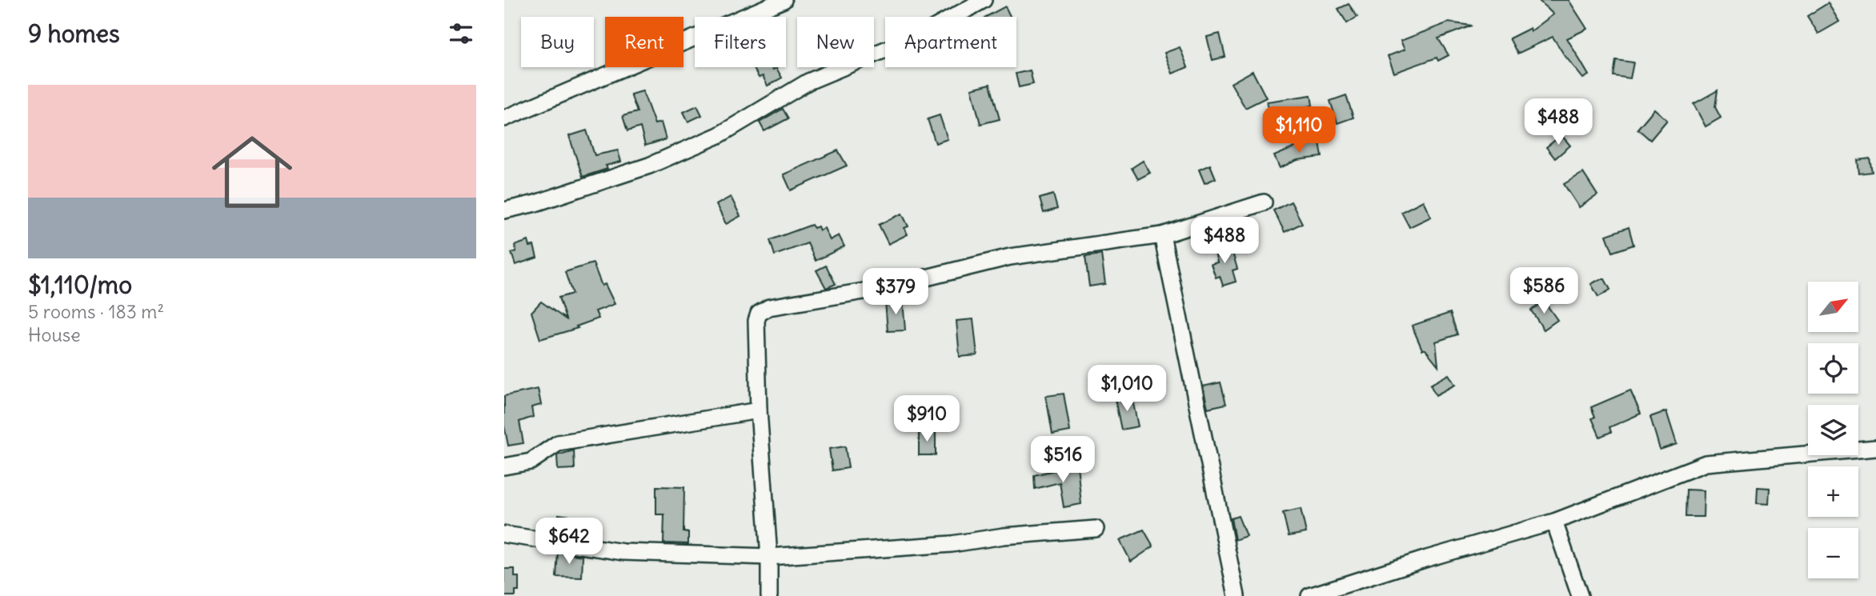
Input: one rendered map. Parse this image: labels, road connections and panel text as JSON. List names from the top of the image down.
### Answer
{
  "north": "top right",
  "page": {
    "heading": "9 homes",
    "chip": [
      "Buy",
      "Rent",
      "Filters",
      "New",
      "Apartment"
    ],
    "list": [
      {
        "name": "$1,110/mo",
        "note": "5 rooms · 183 m² · House"
      }
    ],
    "price": [
      "$488",
      "$1,110",
      "$488",
      "$586",
      "$379",
      "$1,010",
      "$910",
      "$516",
      "$642"
    ],
    "map_buttons": ["+", "−"]
  }
}
